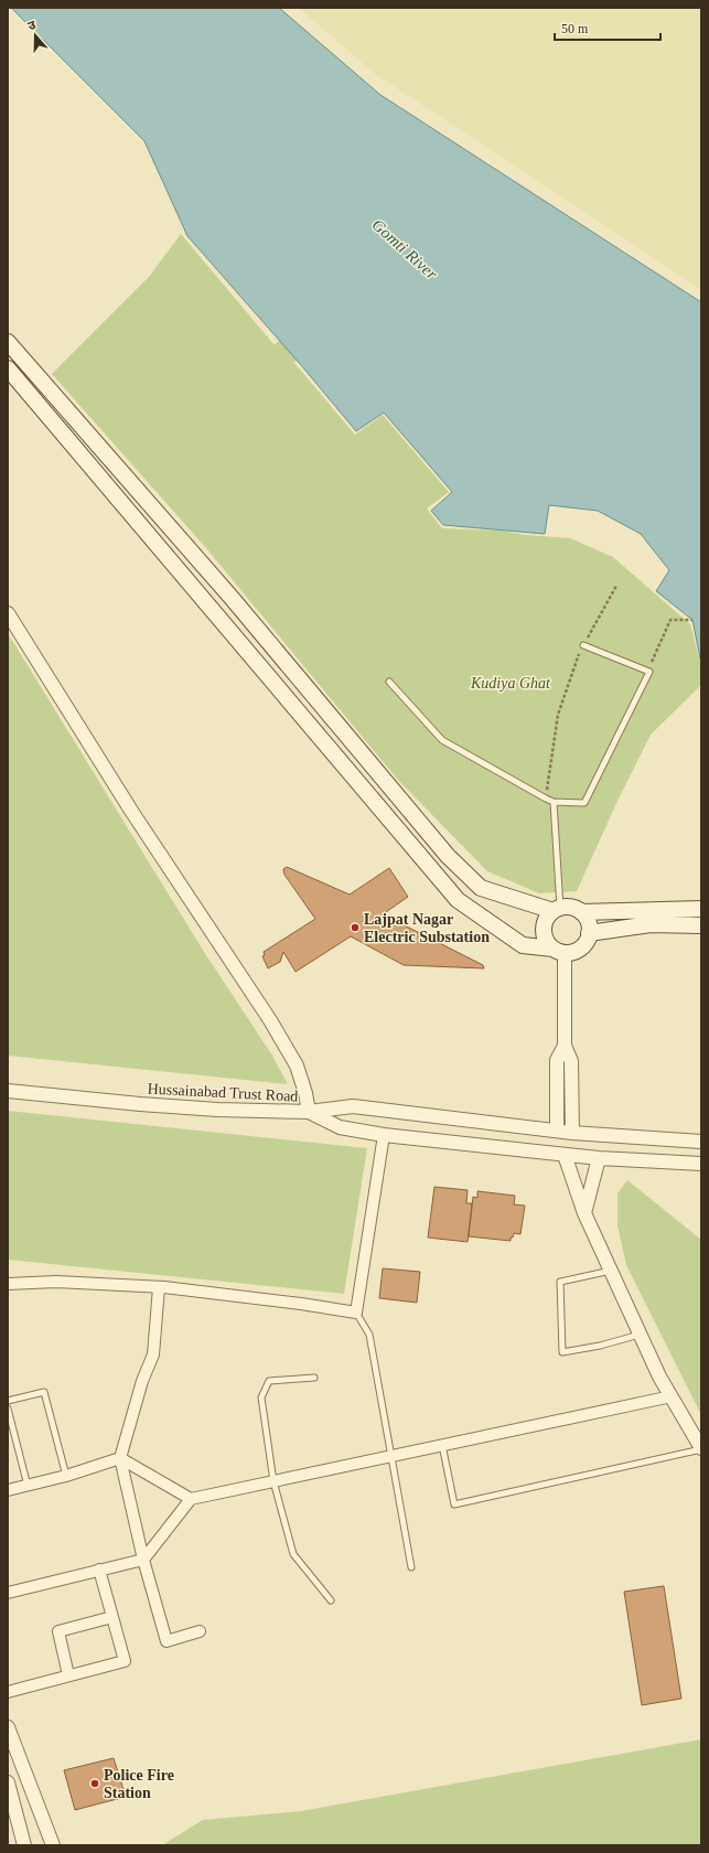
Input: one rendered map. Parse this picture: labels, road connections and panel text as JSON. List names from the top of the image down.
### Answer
{
  "streets": {
    "street": ["Hussainabad Trust Road"]
  },
  "water": ["Gomti River"],
  "parks": ["Kudiya Ghat"],
  "places": ["Lajpat Nagar Electric Substation", "Police Fire Station"],
  "scale_bar": "50 m",
  "north": "top"
}
